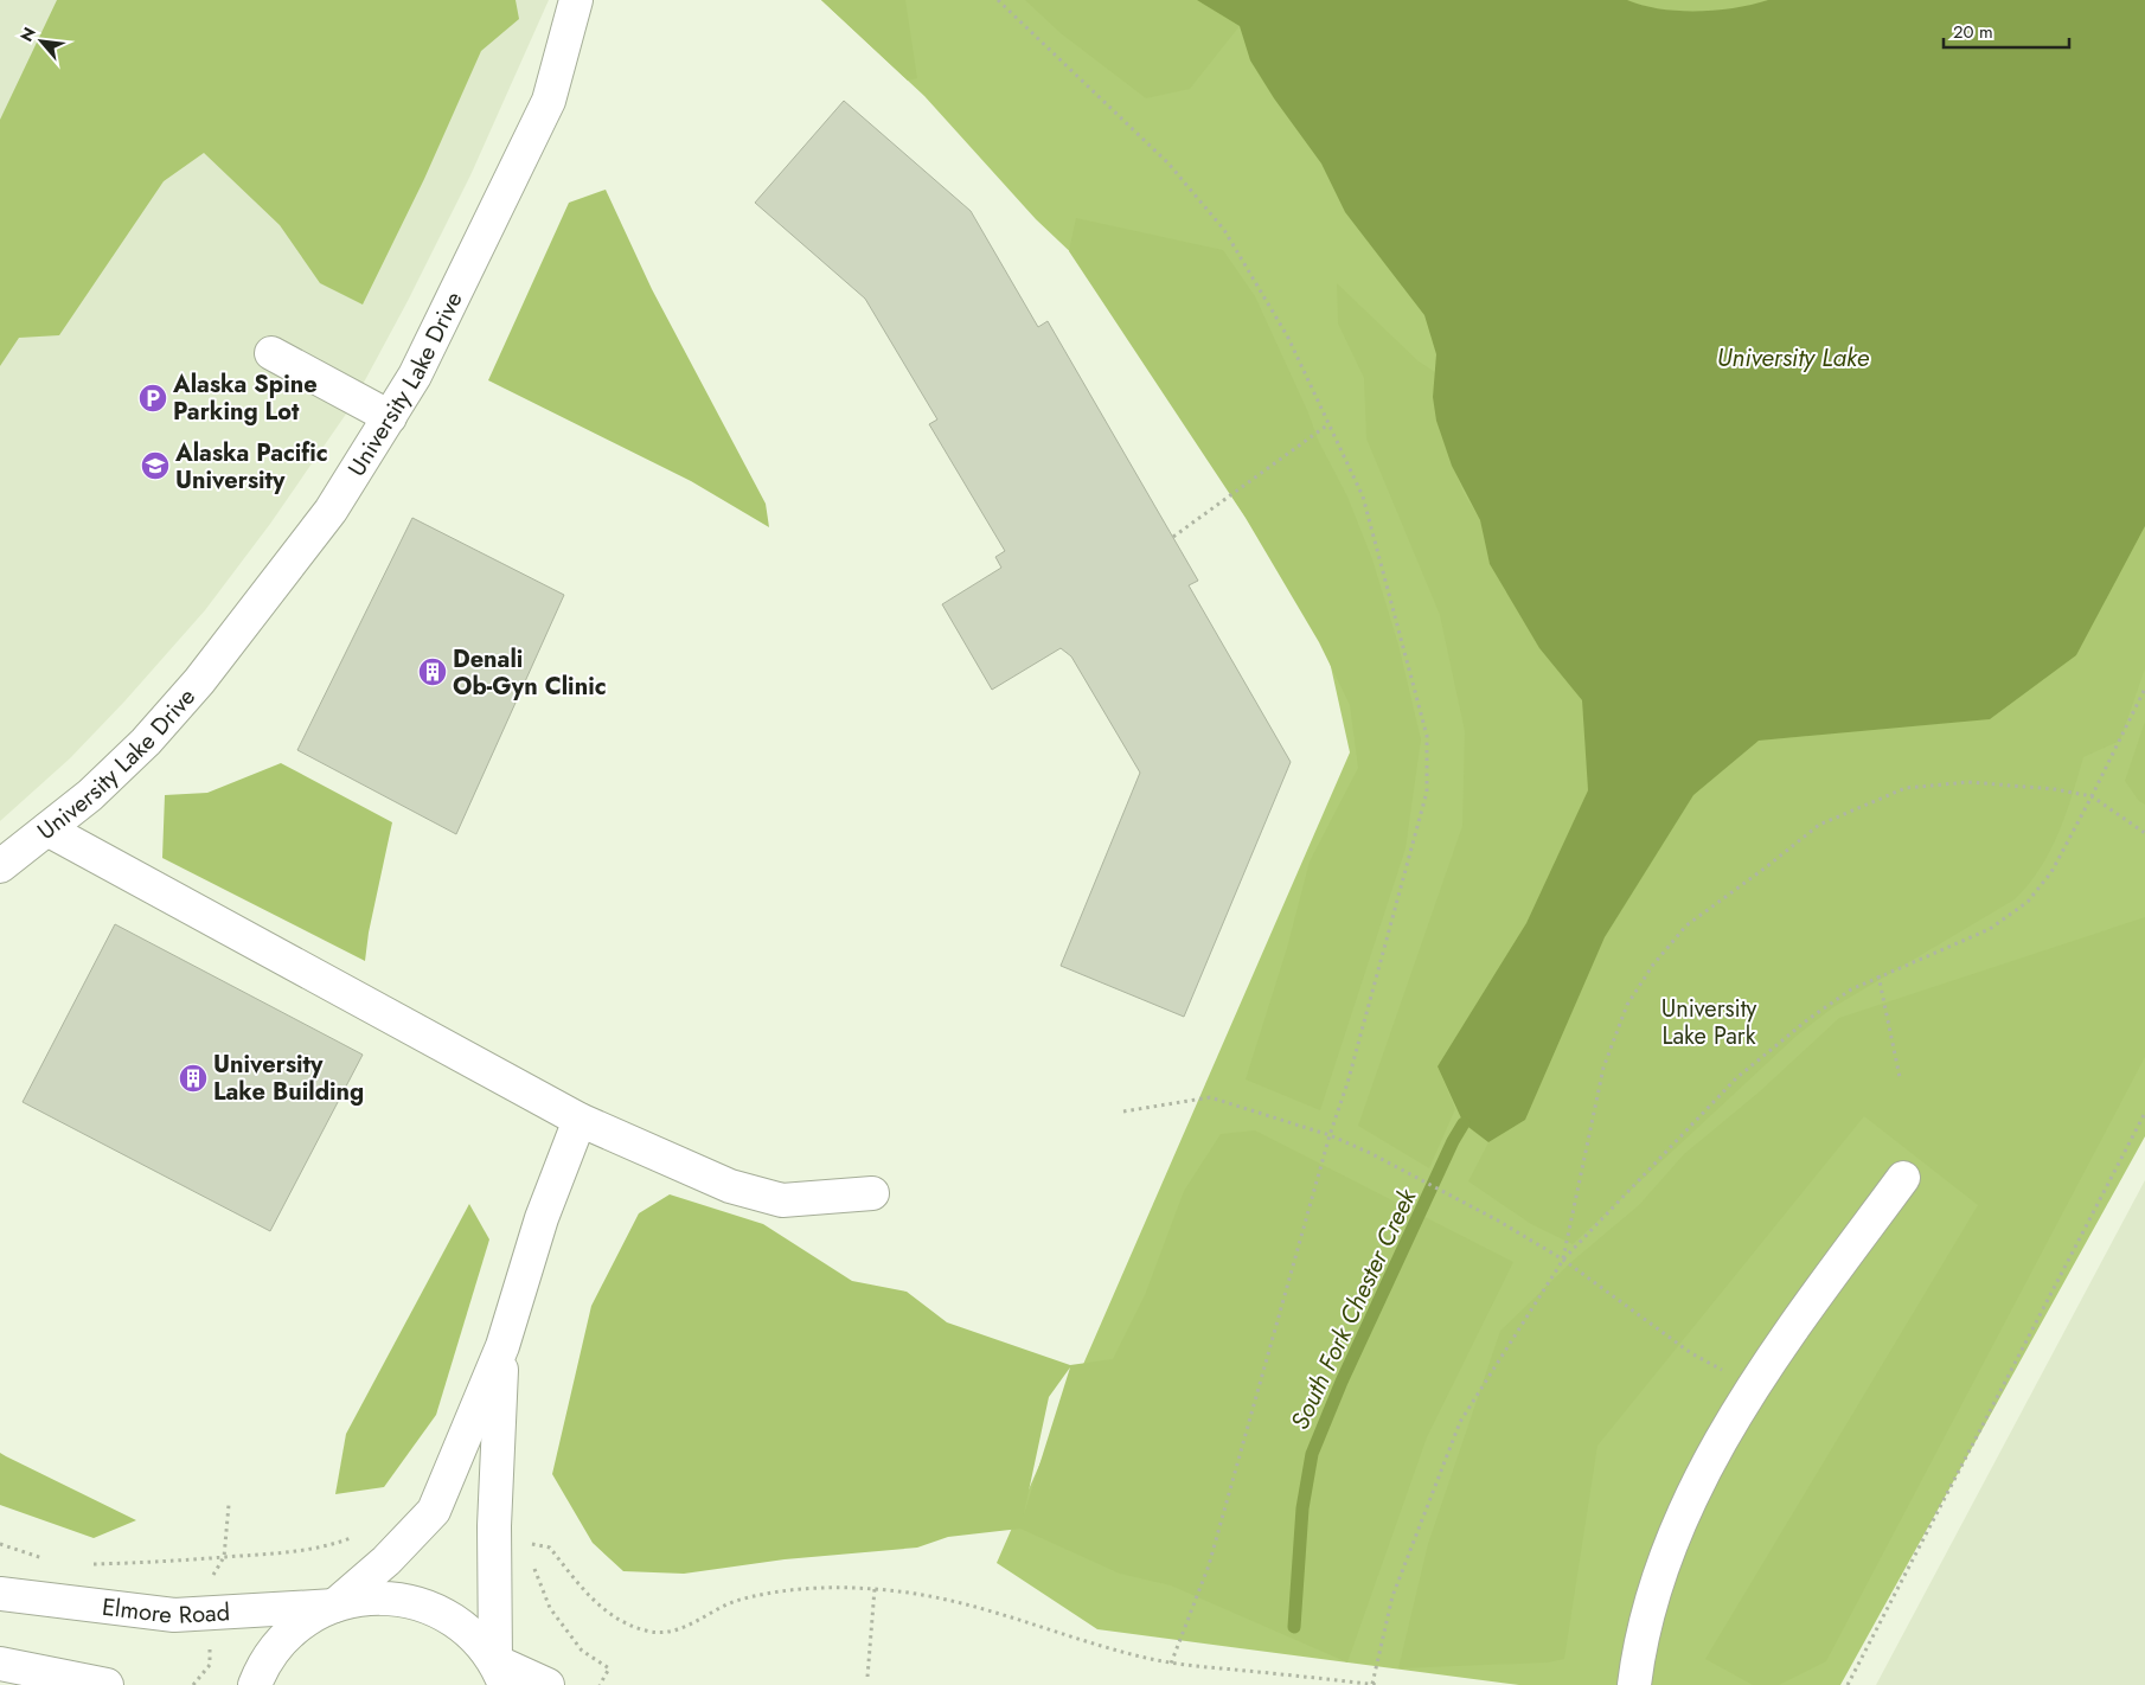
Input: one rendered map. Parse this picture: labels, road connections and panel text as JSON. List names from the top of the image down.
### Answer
{
  "streets": {
    "street": ["University Lake Drive", "Elmore Road"]
  },
  "water": ["University Lake", "South Fork Chester Creek"],
  "parks": ["University Lake Park"],
  "places": {
    "parking": ["Alaska Spine Parking Lot"],
    "school or university": ["Alaska Pacific University"],
    "building": ["Denali Ob-Gyn Clinic", "University Lake Building"]
  },
  "scale_bar": "20 m",
  "north": "top left"
}
